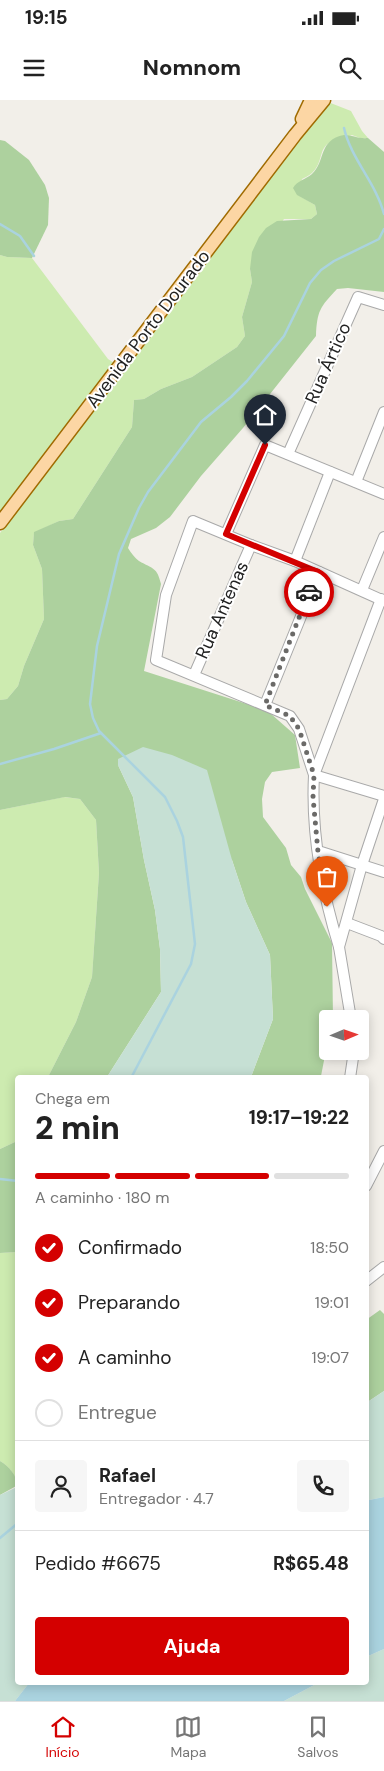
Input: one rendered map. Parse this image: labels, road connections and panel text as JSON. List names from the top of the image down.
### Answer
{
  "streets": {
    "main road": ["Avenida Porto Dourado"],
    "street": ["Rua Ártico", "Rua Antenas"]
  },
  "north": "right",
  "page": {
    "status": "19:15",
    "header": "Nomnom",
    "heading": ["2 min", "Chega em", "19:17–19:22"],
    "panel": [
      "Rafael",
      "Entregador · 4.7",
      "Pedido #6675",
      "R$65.48"
    ],
    "bar": "A caminho · 180 m",
    "list": [
      ["Confirmado", "18:50"],
      ["Preparando", "19:01"],
      ["A caminho", "19:07"],
      "Entregue"
    ],
    "buttons": "Ajuda",
    "tabs": ["Início", "Mapa", "Salvos"]
  }
}
